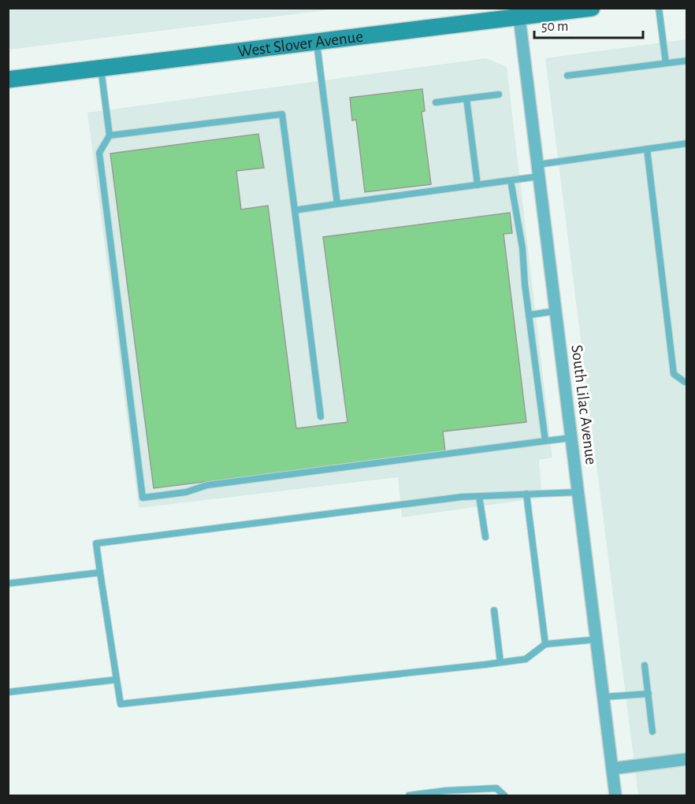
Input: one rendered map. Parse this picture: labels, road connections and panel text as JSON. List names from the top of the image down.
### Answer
{
  "streets": {
    "main road": ["West Slover Avenue"],
    "street": ["South Lilac Avenue"]
  },
  "crossings": [
    ["West Slover Avenue", "South Lilac Avenue"]
  ],
  "scale_bar": "50 m"
}
